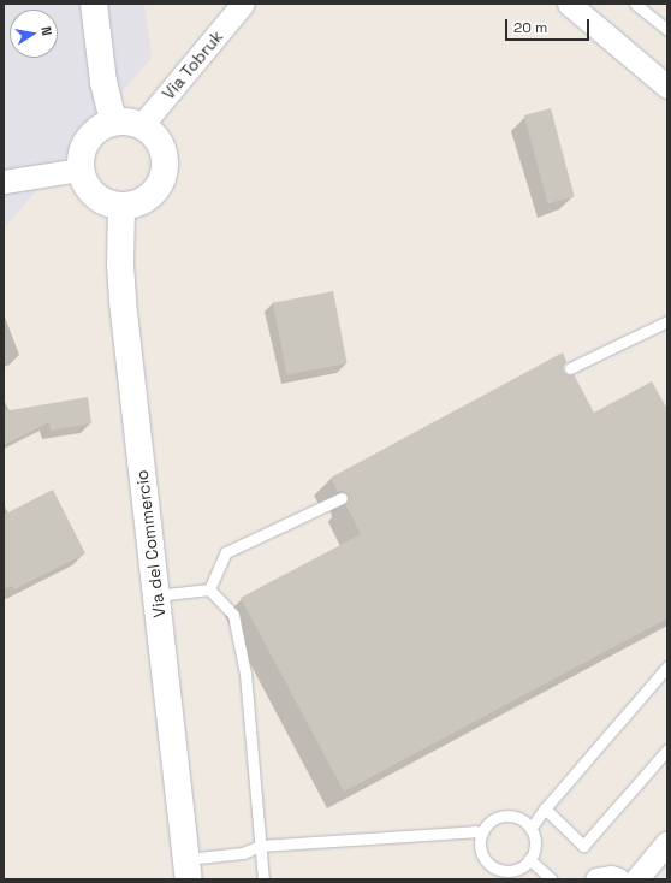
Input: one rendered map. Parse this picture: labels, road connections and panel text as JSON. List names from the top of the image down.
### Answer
{
  "streets": {
    "street": ["Via Tobruk", "Via del Commercio"]
  },
  "crossings": [
    ["Via Tobruk", "Via del Commercio"]
  ],
  "scale_bar": "20 m",
  "north": "right"
}
